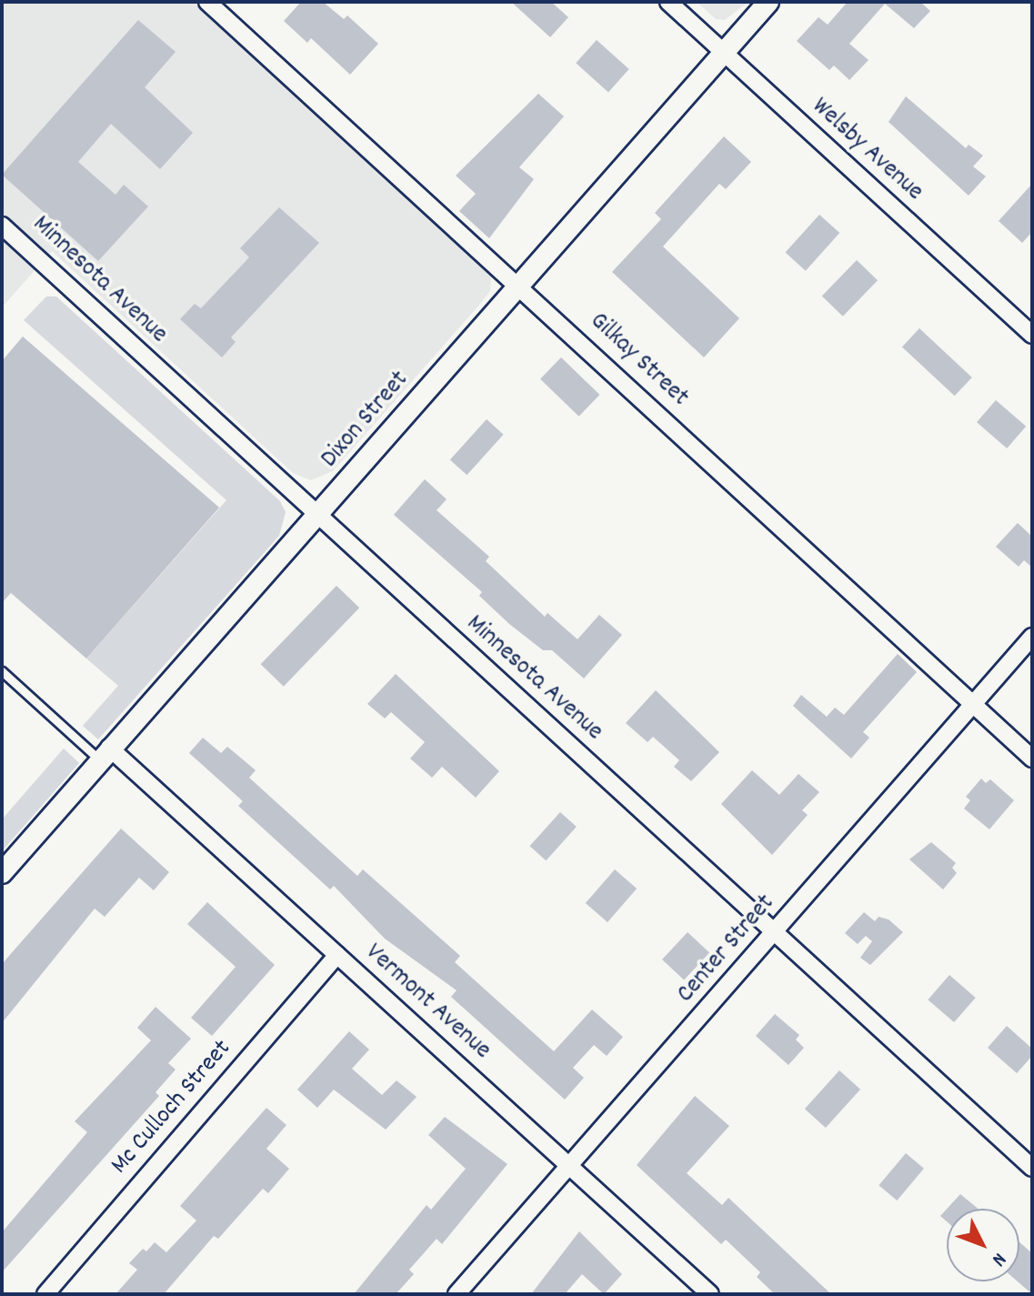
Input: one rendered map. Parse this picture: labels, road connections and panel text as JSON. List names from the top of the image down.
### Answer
{
  "streets": {
    "street": [
      "Welsby Avenue",
      "Minnesota Avenue",
      "Gilkay Street",
      "Dixon Street",
      "Center Street",
      "Vermont Avenue",
      "Mc Culloch Street"
    ]
  },
  "crossings": [
    ["Welsby Avenue", "Dixon Street"],
    ["Minnesota Avenue", "Dixon Street"],
    ["Minnesota Avenue", "Center Street"],
    ["Gilkay Street", "Dixon Street"],
    ["Gilkay Street", "Center Street"],
    ["Dixon Street", "Vermont Avenue"],
    ["Center Street", "Vermont Avenue"],
    ["Vermont Avenue", "Mc Culloch Street"]
  ],
  "north": "bottom right"
}
